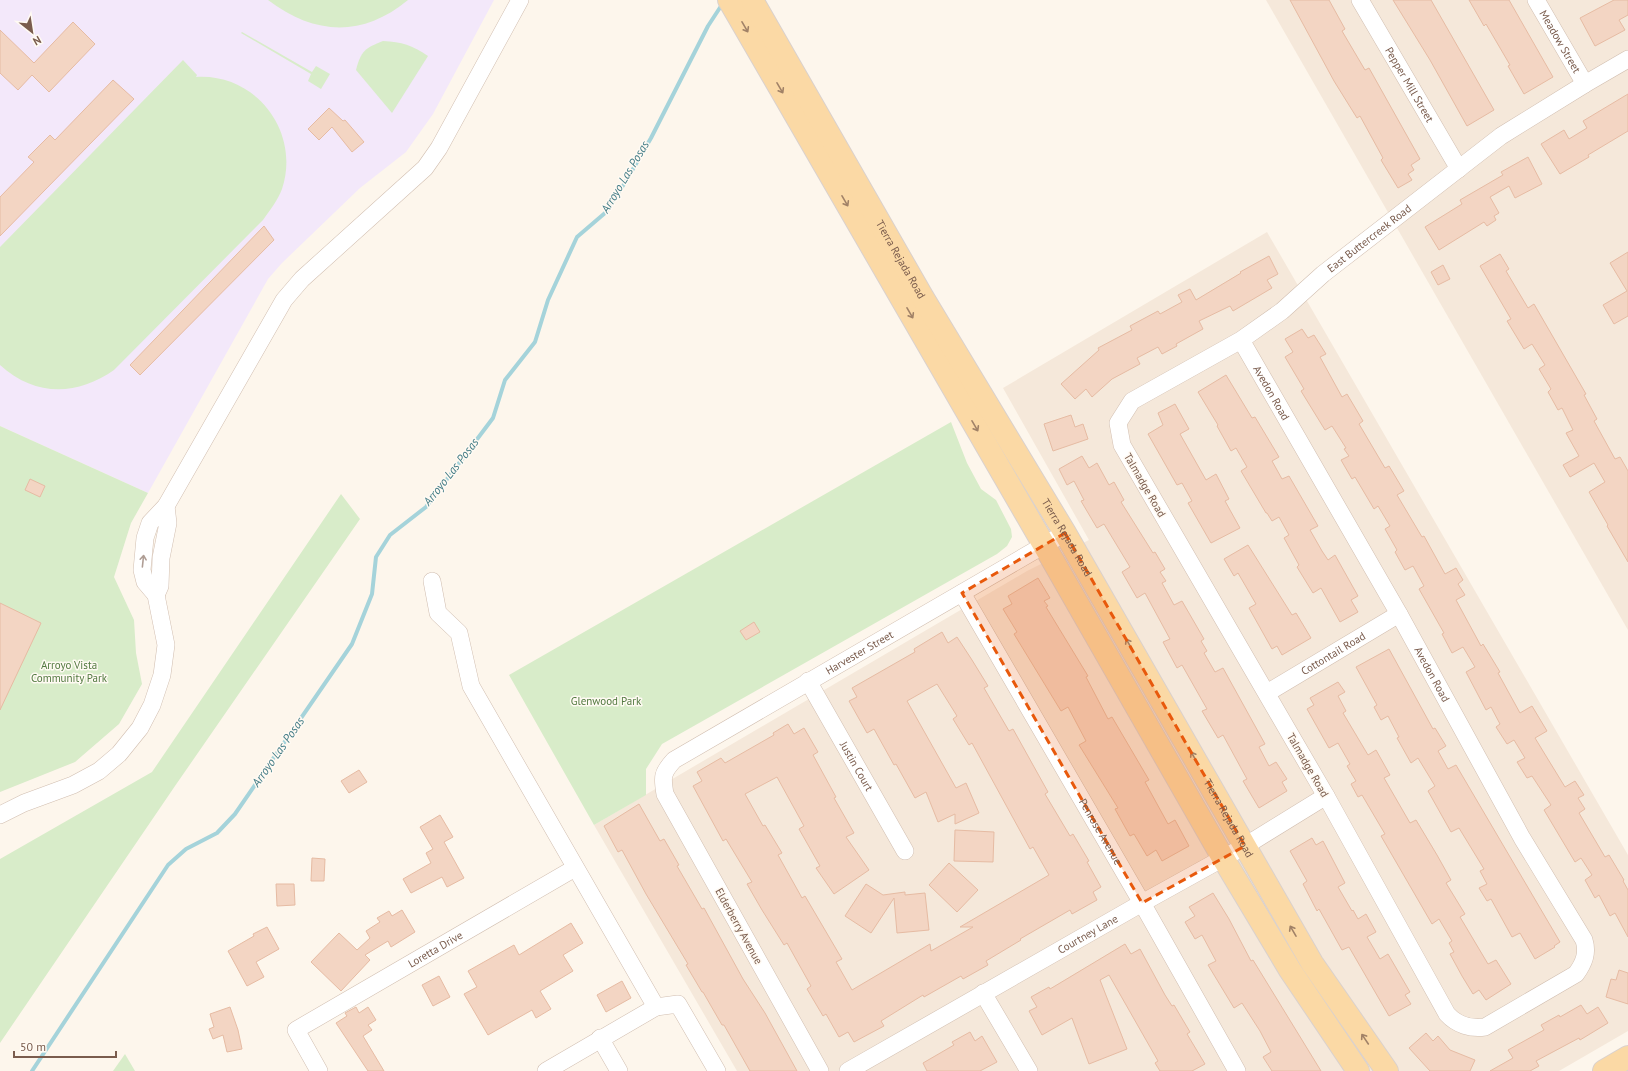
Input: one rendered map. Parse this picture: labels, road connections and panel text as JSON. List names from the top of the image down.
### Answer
{
  "streets": {
    "main road": ["Tierra Rejada Road"],
    "street": [
      "Meadow Street",
      "Pepper Mill Street",
      "East Buttercreek Road",
      "Avedon Road",
      "Talmadge Road",
      "Harvester Street",
      "Cottontail Road",
      "Justin Court",
      "Penrose Avenue",
      "Elderberry Avenue",
      "Courtney Lane",
      "Loretta Drive"
    ]
  },
  "crossings": [
    ["Meadow Street", "East Buttercreek Road"],
    ["Pepper Mill Street", "East Buttercreek Road"],
    ["East Buttercreek Road", "Avedon Road"],
    ["East Buttercreek Road", "Talmadge Road"],
    ["Tierra Rejada Road", "Harvester Street"],
    ["Tierra Rejada Road", "Courtney Lane"],
    ["Avedon Road", "Talmadge Road"],
    ["Avedon Road", "Cottontail Road"],
    ["Talmadge Road", "Cottontail Road"],
    ["Talmadge Road", "Courtney Lane"],
    ["Harvester Street", "Justin Court"],
    ["Harvester Street", "Penrose Avenue"],
    ["Harvester Street", "Elderberry Avenue"],
    ["Penrose Avenue", "Courtney Lane"]
  ],
  "water": ["Arroyo Las Posas"],
  "parks": ["Arroyo Vista Community Park", "Glenwood Park"],
  "scale_bar": "50 m",
  "north": "bottom right"
}
